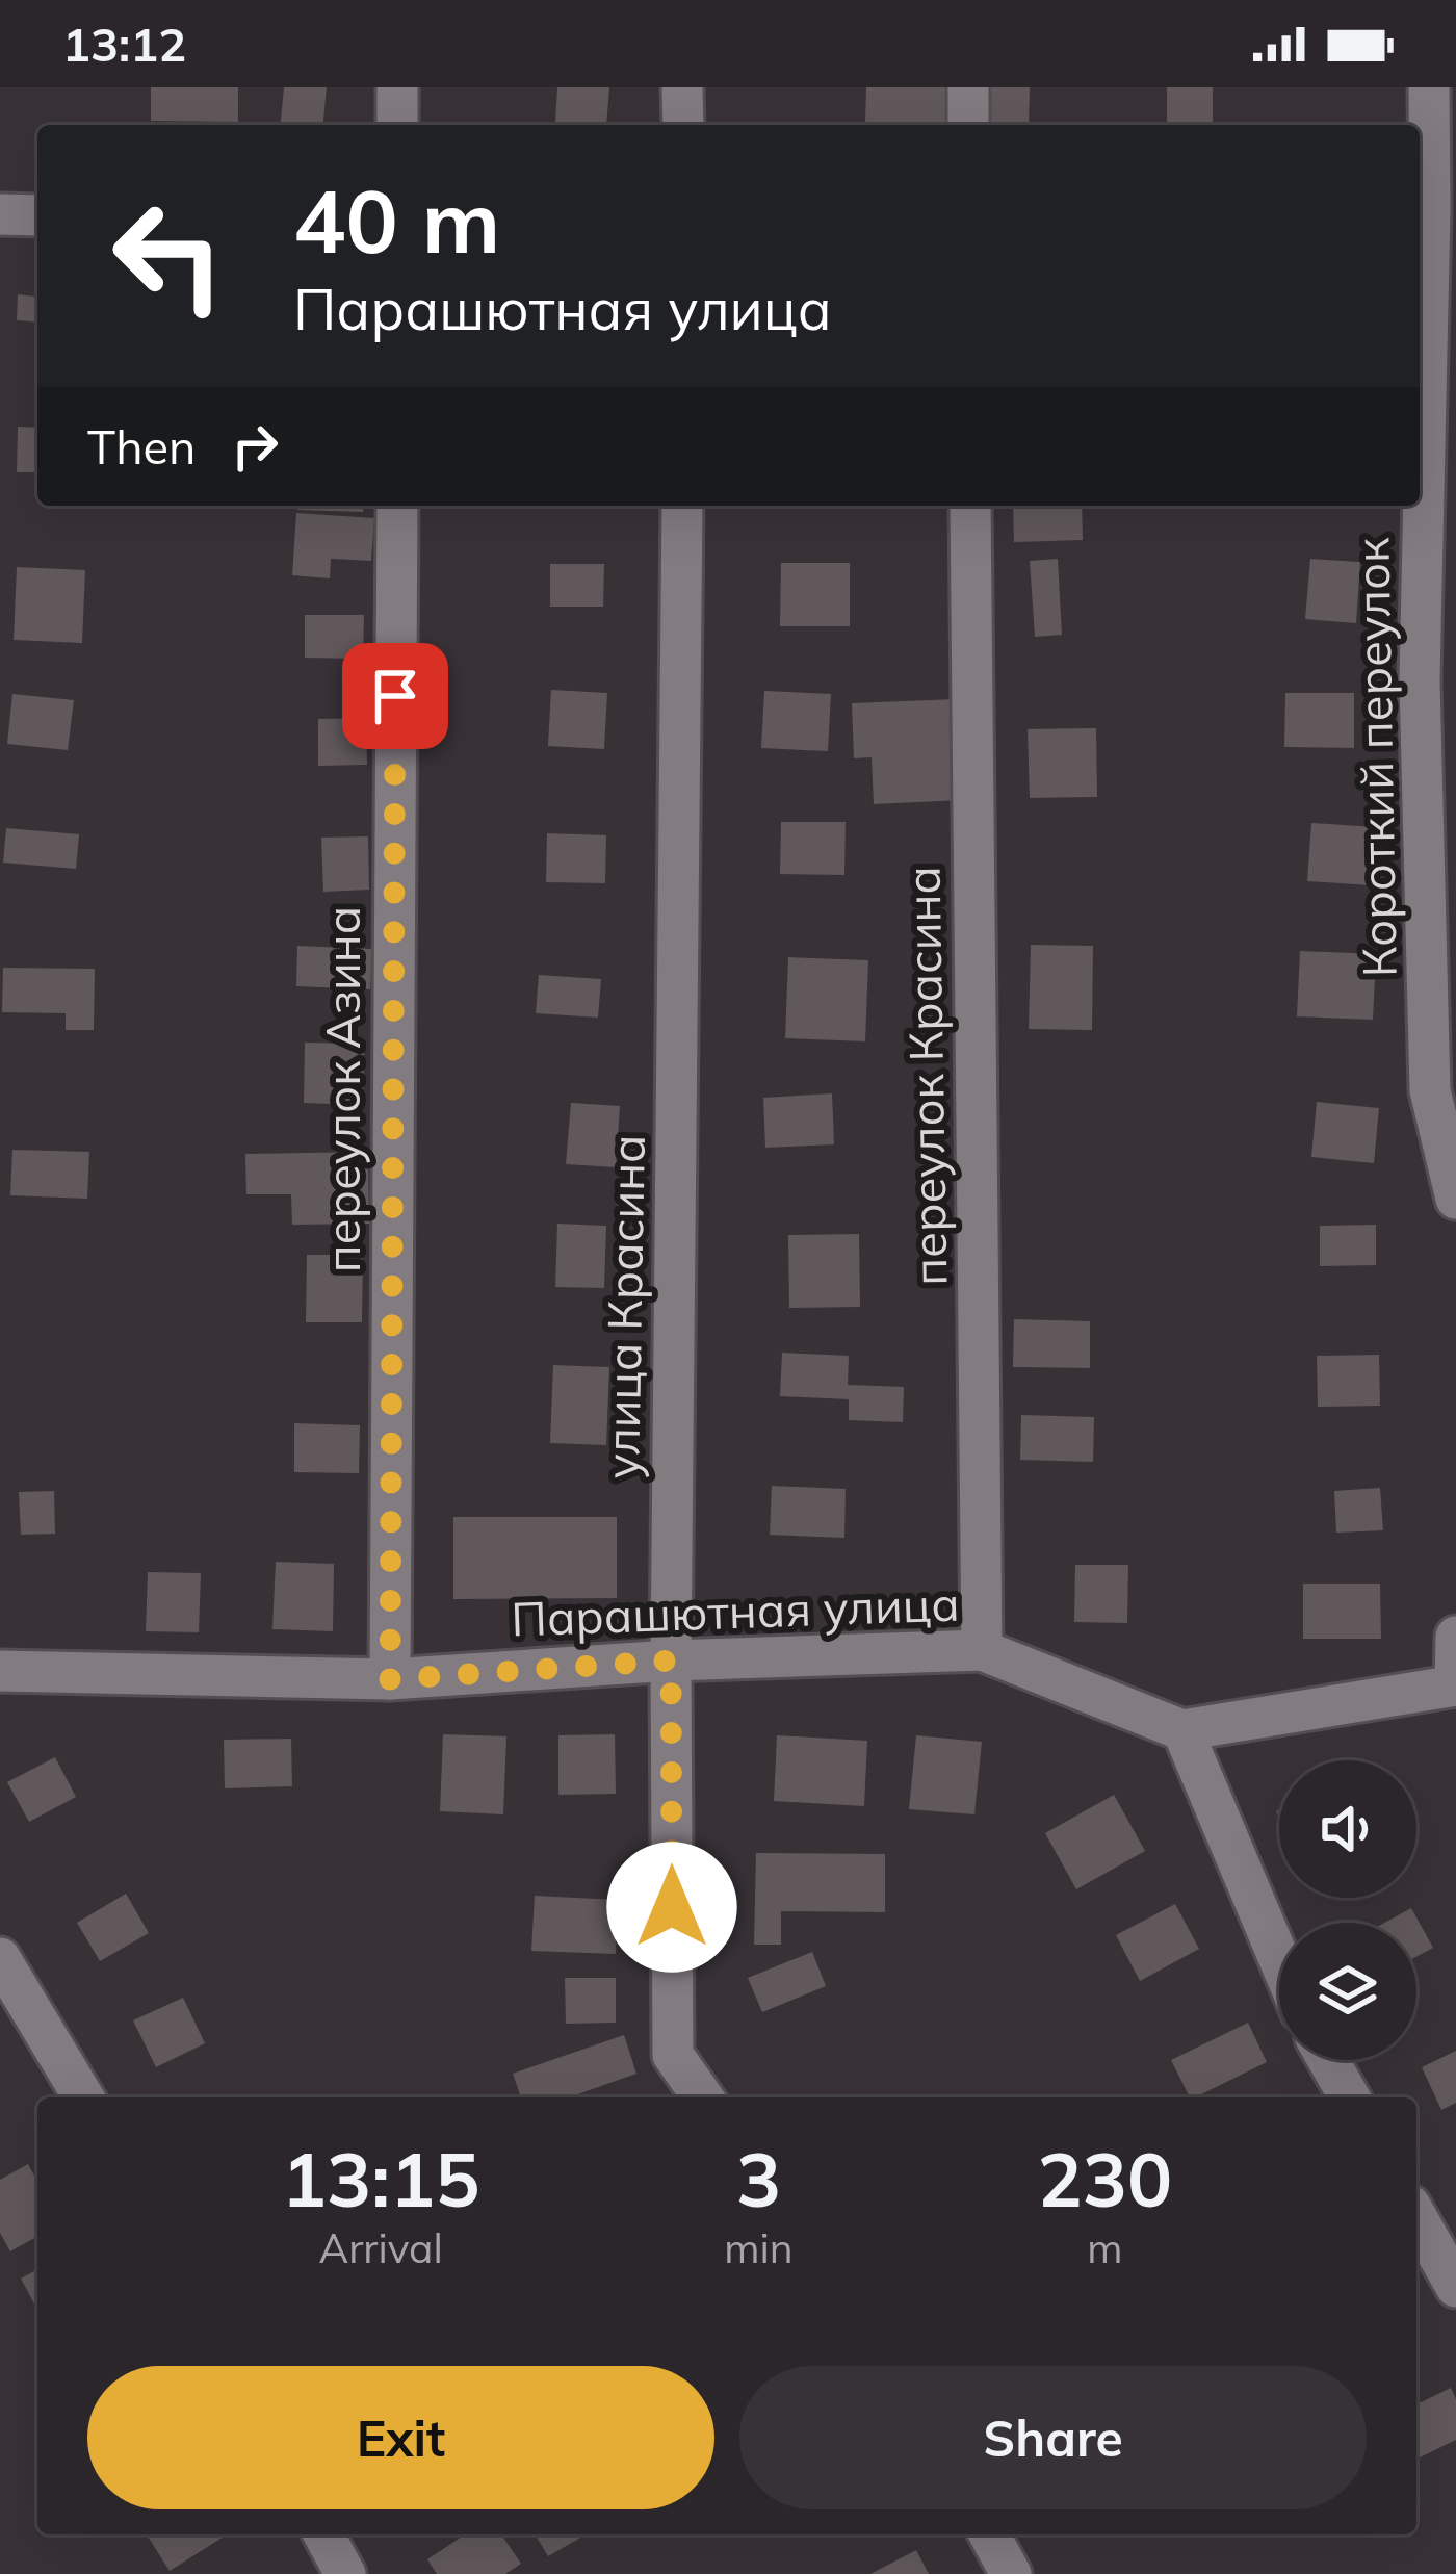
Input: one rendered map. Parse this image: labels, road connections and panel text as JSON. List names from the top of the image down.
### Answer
{
  "streets": {
    "street": [
      "Короткий переулок",
      "переулок Красина",
      "переулок Азина",
      "улица Красина",
      "Парашютная улица"
    ]
  },
  "crossings": [
    ["переулок Красина", "Парашютная улица"],
    ["переулок Азина", "Парашютная улица"],
    ["улица Красина", "Парашютная улица"]
  ],
  "page": {
    "status": "13:12",
    "turn": ["40 m", "Парашютная улица"],
    "then": "Then",
    "eta": [
      "13:15",
      "Arrival",
      "3",
      "min",
      "230",
      "m"
    ],
    "buttons": ["Exit", "Share"]
  }
}
